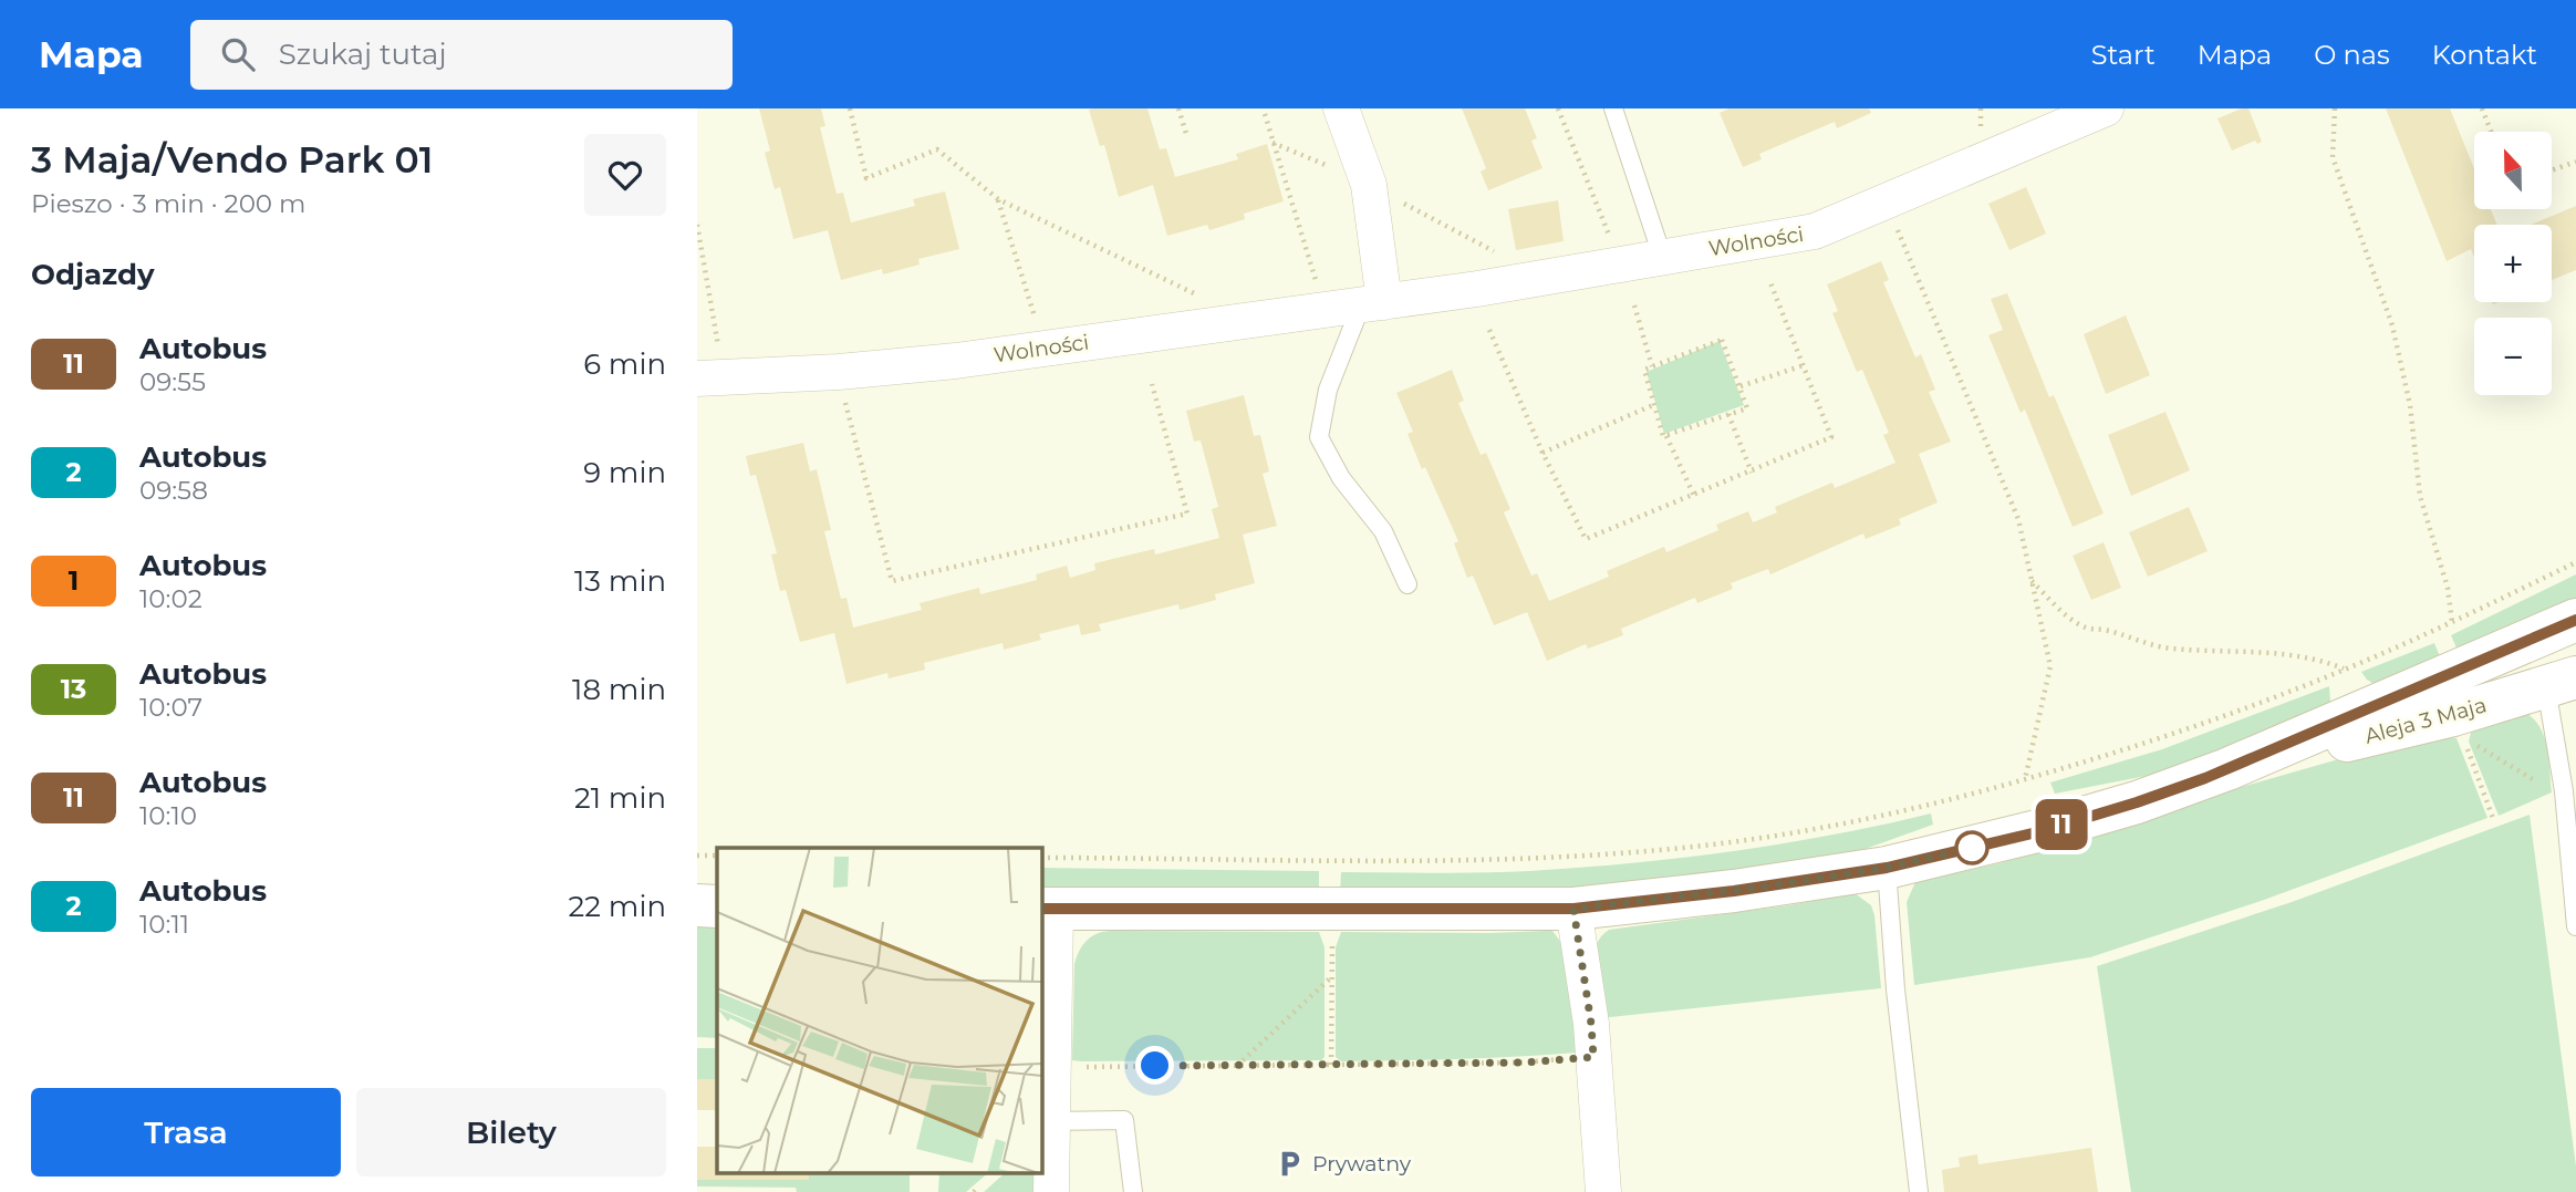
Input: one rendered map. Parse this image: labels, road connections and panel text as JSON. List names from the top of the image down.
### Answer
{
  "streets": {
    "street": ["Wolności", "Aleja 3 Maja"]
  },
  "places": {
    "parking": ["Prywatny"]
  },
  "lines": ["bus line 11"],
  "north": "top",
  "page": {
    "header": "Mapa",
    "search": "Szukaj tutaj",
    "nav": [
      "Start",
      "Mapa",
      "O nas",
      "Kontakt"
    ],
    "heading": [
      ["3 Maja/Vendo Park 01", "Pieszo · 3 min · 200 m"],
      "Odjazdy"
    ],
    "on_map": "11",
    "map_buttons": ["+", "−"],
    "list": [
      {
        "mark": "11",
        "name": "Autobus",
        "note": "09:55",
        "value": "6 min"
      },
      {
        "mark": "2",
        "name": "Autobus",
        "note": "09:58",
        "value": "9 min"
      },
      {
        "mark": "1",
        "name": "Autobus",
        "note": "10:02",
        "value": "13 min"
      },
      {
        "mark": "13",
        "name": "Autobus",
        "note": "10:07",
        "value": "18 min"
      },
      {
        "mark": "11",
        "name": "Autobus",
        "note": "10:10",
        "value": "21 min"
      },
      {
        "mark": "2",
        "name": "Autobus",
        "note": "10:11",
        "value": "22 min"
      }
    ],
    "buttons": ["Trasa", "Bilety"]
  }
}
